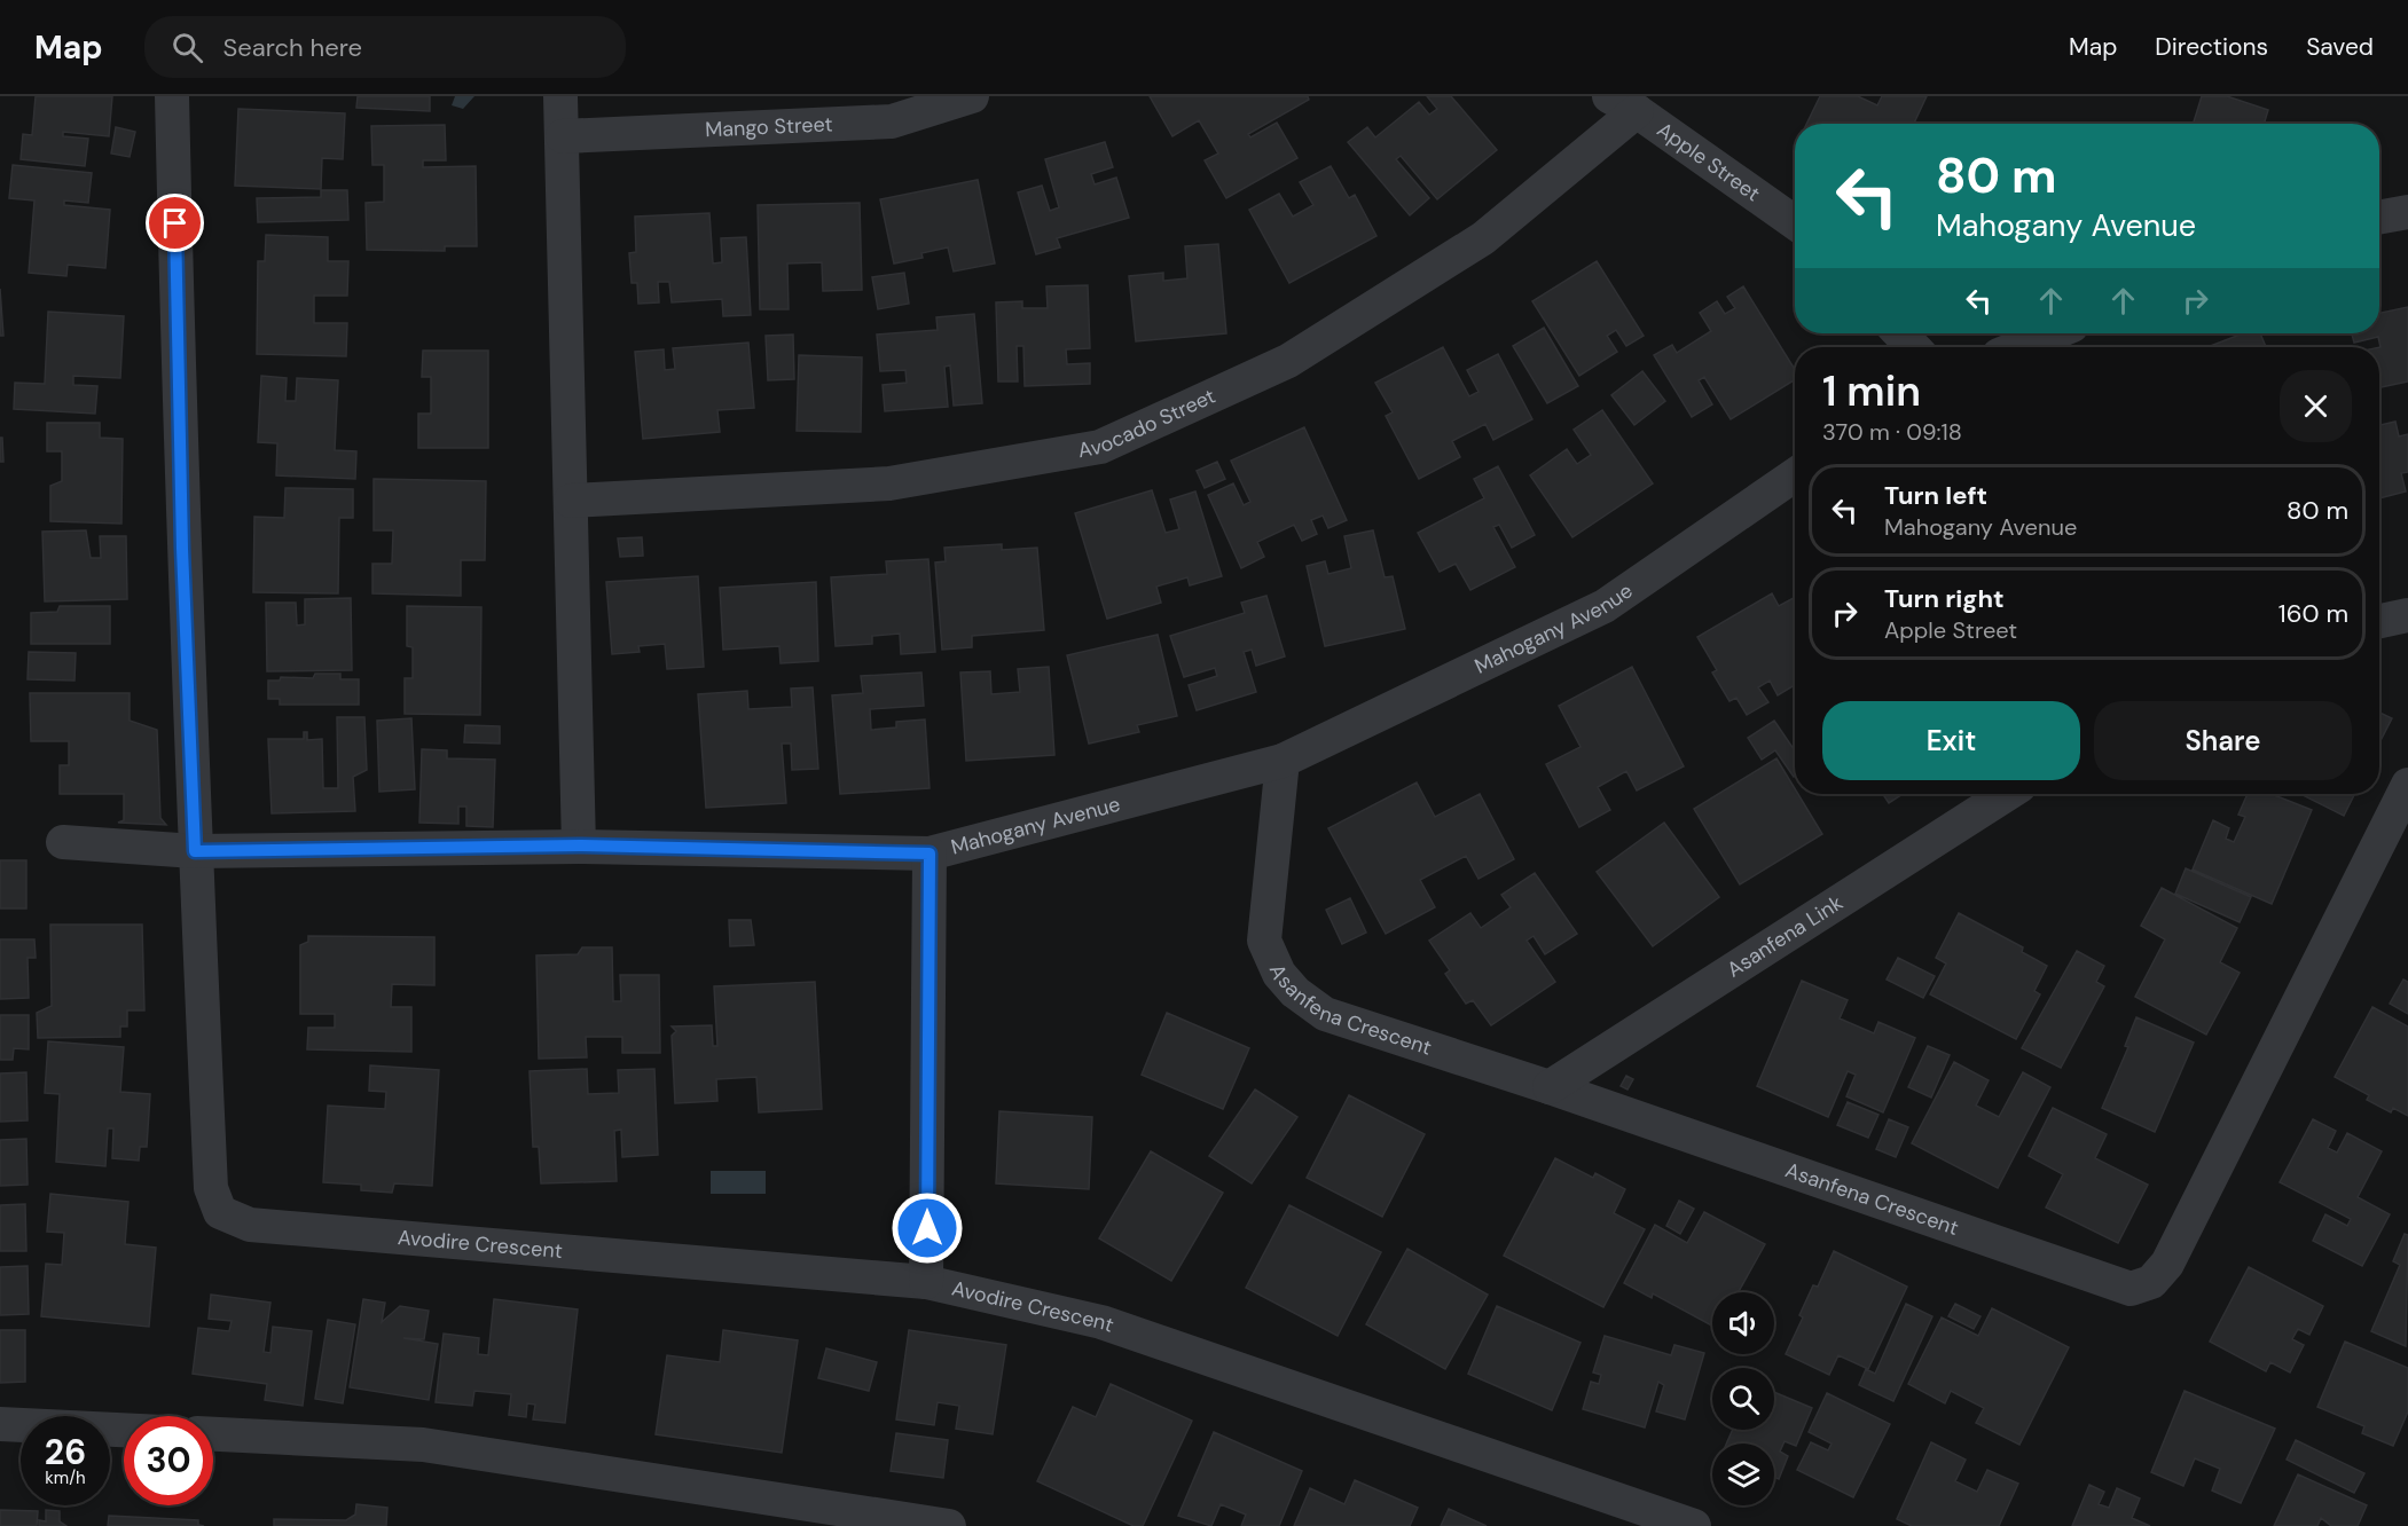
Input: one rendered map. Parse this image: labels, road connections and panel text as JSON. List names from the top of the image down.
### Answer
{
  "streets": {
    "street": [
      "Mango Street",
      "Apple Street",
      "Avocado Street",
      "Mahogany Avenue",
      "Asanfena Link",
      "Asanfena Crescent",
      "Avodire Crescent"
    ]
  },
  "crossings": [
    ["Apple Street", "Avocado Street"],
    ["Mahogany Avenue", "Asanfena Crescent"],
    ["Mahogany Avenue", "Avodire Crescent"],
    ["Asanfena Link", "Asanfena Crescent"]
  ],
  "page": {
    "header": "Map",
    "search": "Search here",
    "nav": ["Map", "Directions", "Saved"],
    "turn": ["80 m", "Mahogany Avenue"],
    "heading": ["1 min", "370 m · 09:18"],
    "list": [
      {
        "name": "Turn left",
        "note": "Mahogany Avenue",
        "value": "80 m"
      },
      {
        "name": "Turn right",
        "note": "Apple Street",
        "value": "160 m"
      }
    ],
    "buttons": ["Exit", "Share"],
    "speed": "26 km/h",
    "limit": "30"
  }
}
